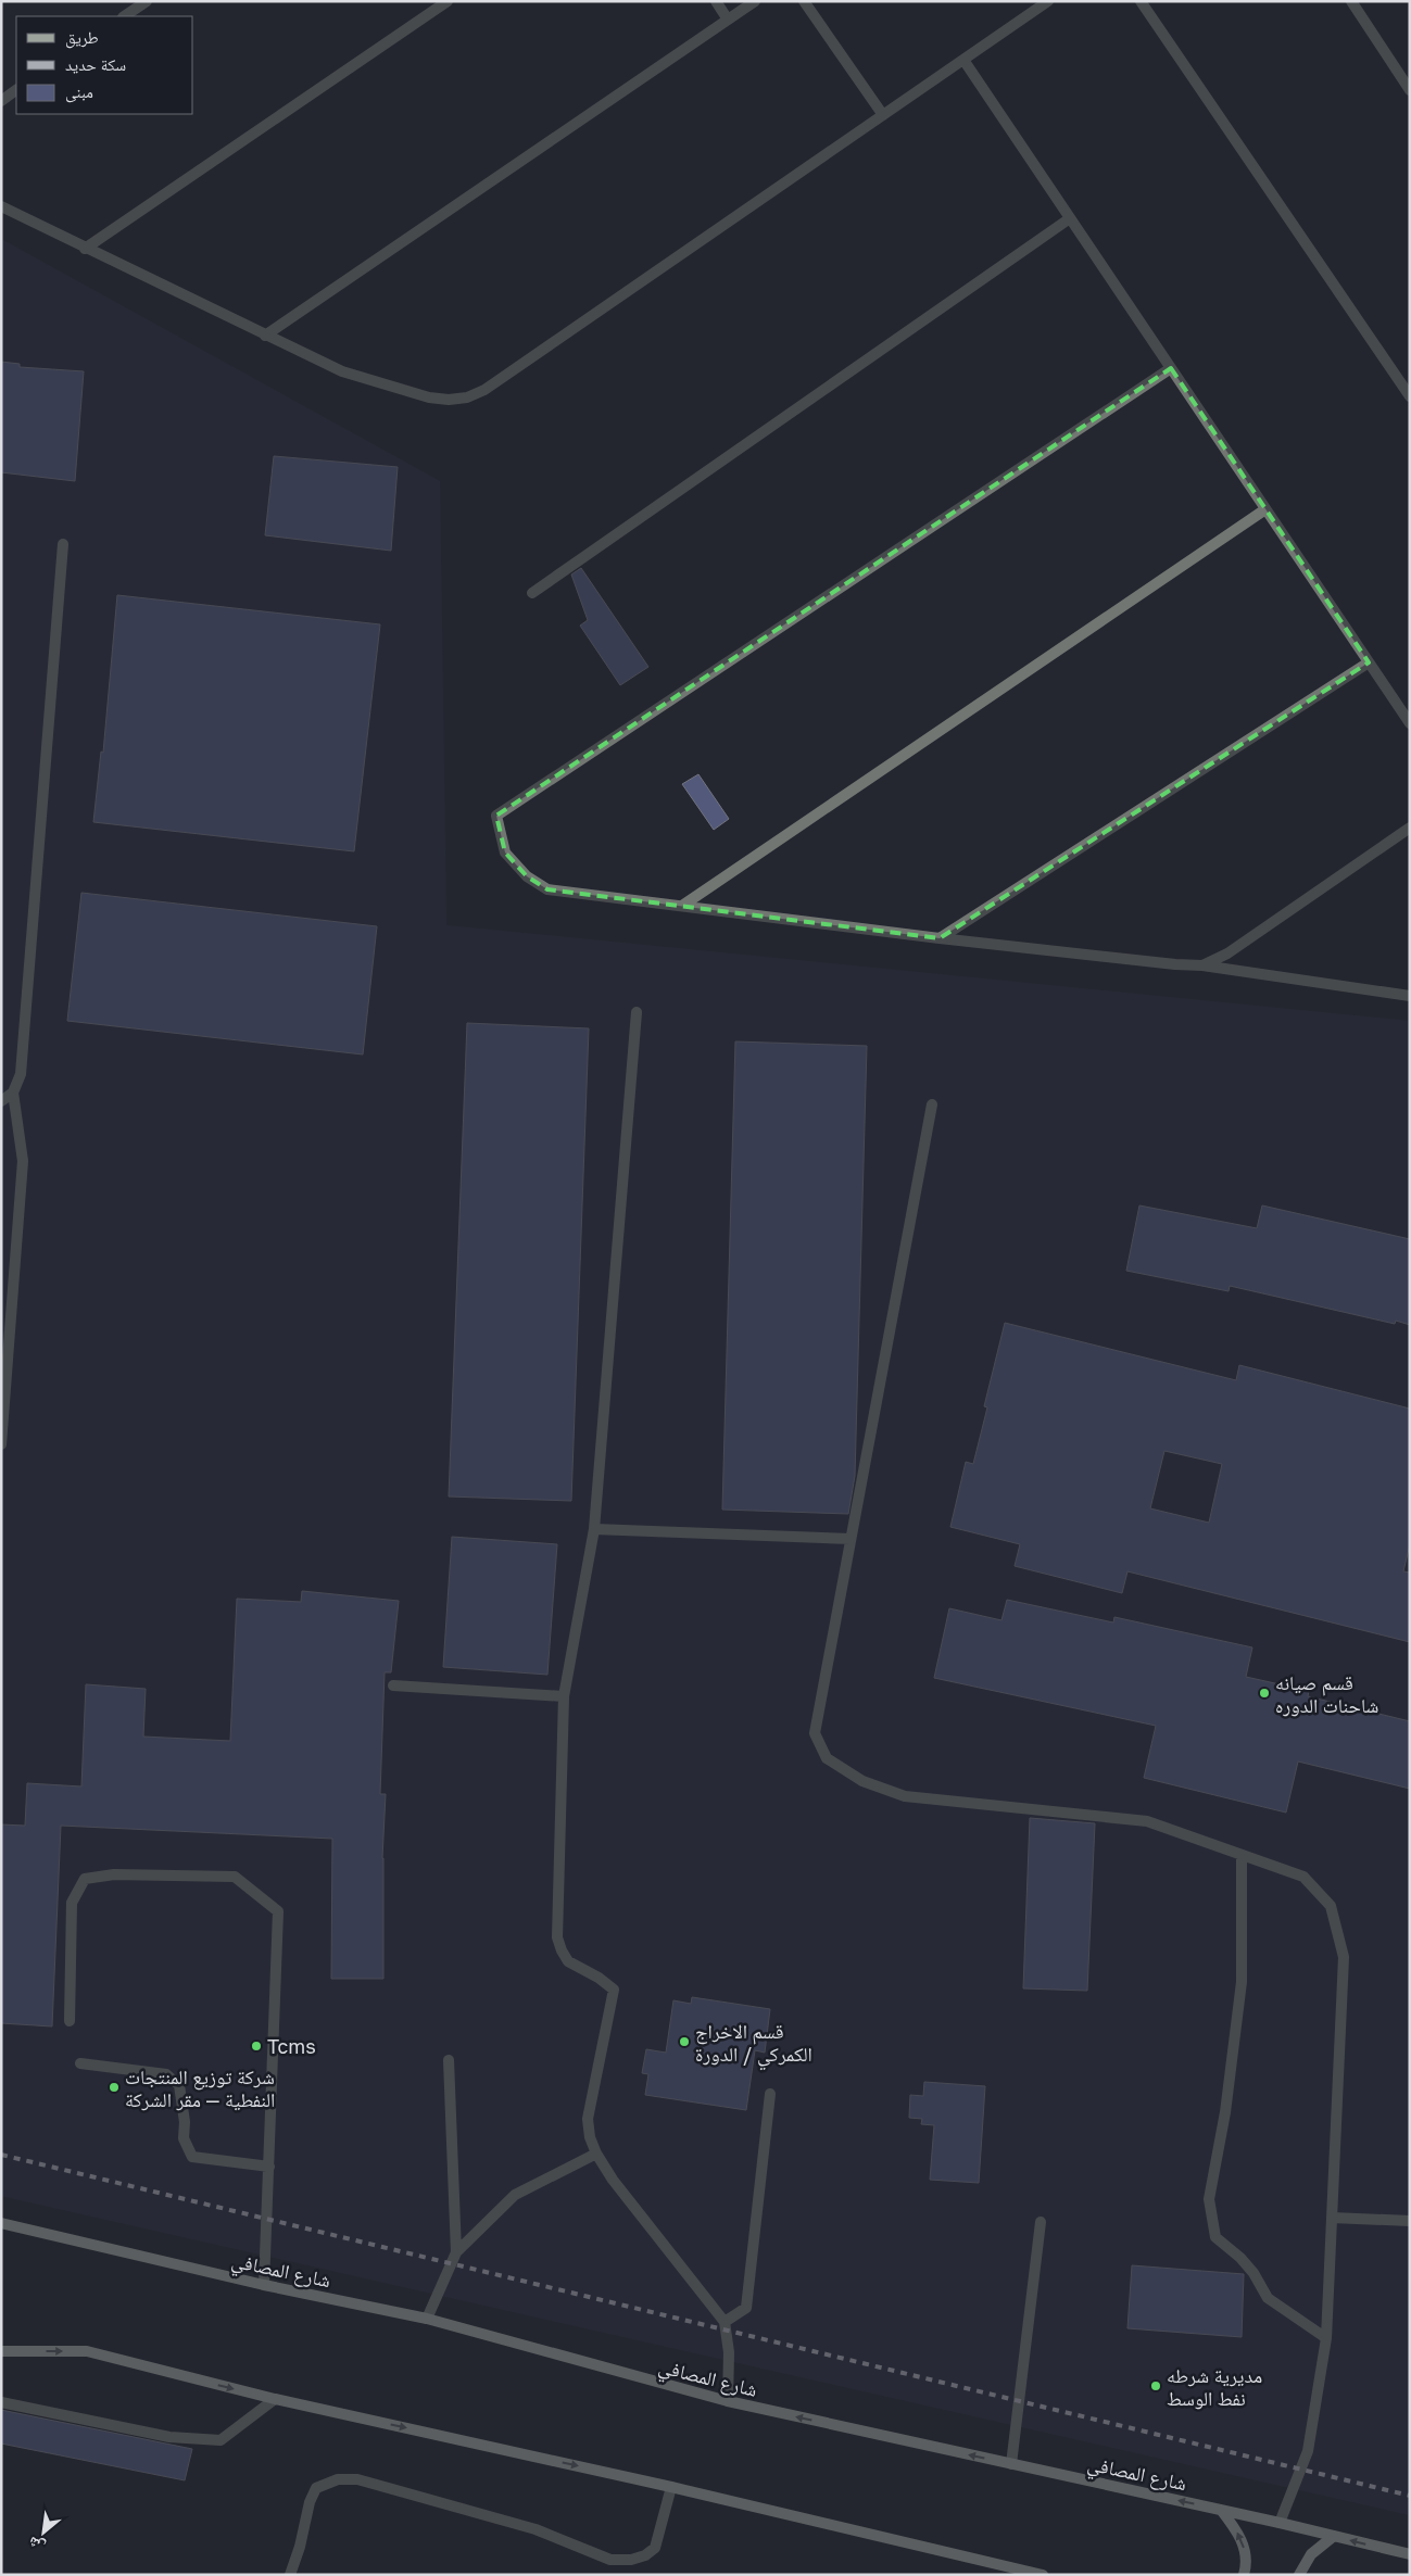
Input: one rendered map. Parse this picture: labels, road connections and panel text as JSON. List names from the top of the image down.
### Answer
{
  "streets": {
    "main road": ["شارع المصافي"]
  },
  "one_way": ["شارع المصافي"],
  "places": [
    "قسم صيانه شاحنات الدوره",
    "قسم الاخراج الكمركي / الدورة",
    "Tcms",
    "شركة توزيع المنتجات النفطية — مقر الشركة",
    "مديرية شرطه نفط الوسط"
  ],
  "legend": ["طريق", "سكة حديد", "مبنى"],
  "north": "bottom left"
}
